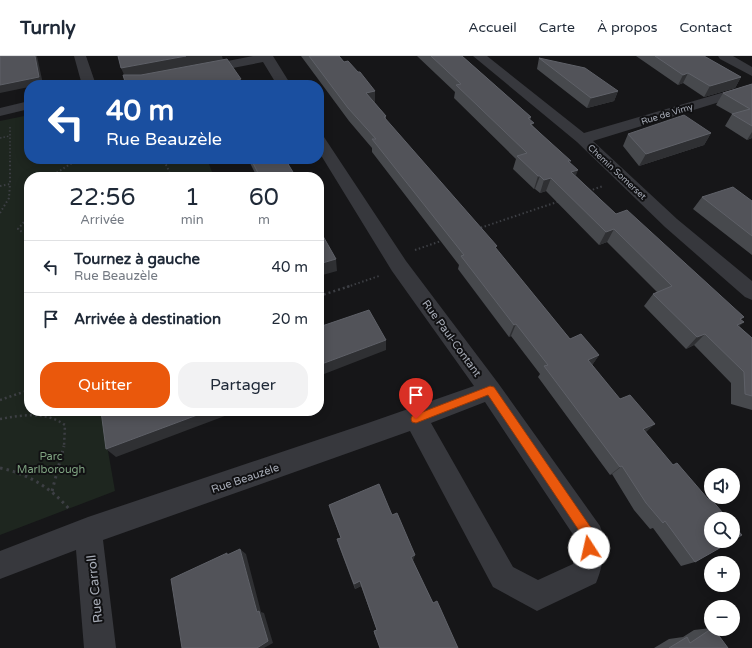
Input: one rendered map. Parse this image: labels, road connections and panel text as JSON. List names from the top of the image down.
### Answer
{
  "streets": {
    "street": [
      "Rue de Vimy",
      "Chemin Somerset",
      "Rue Paul-Contant",
      "Rue Beauzèle",
      "Rue Carroll"
    ]
  },
  "crossings": [
    ["Rue de Vimy", "Chemin Somerset"],
    ["Rue Paul-Contant", "Rue Beauzèle"],
    ["Rue Beauzèle", "Rue Carroll"]
  ],
  "parks": ["Parc Marlborough"],
  "page": {
    "header": "Turnly",
    "nav": [
      "Accueil",
      "Carte",
      "À propos",
      "Contact"
    ],
    "turn": ["40 m", "Rue Beauzèle"],
    "eta": [
      "22:56",
      "Arrivée",
      "1",
      "min",
      "60",
      "m"
    ],
    "list": [
      {
        "name": "Tournez à gauche",
        "note": "Rue Beauzèle",
        "value": "40 m"
      },
      {
        "name": "Arrivée à destination",
        "value": "20 m"
      }
    ],
    "buttons": ["Quitter", "Partager"],
    "map_buttons": ["+", "−"]
  }
}
